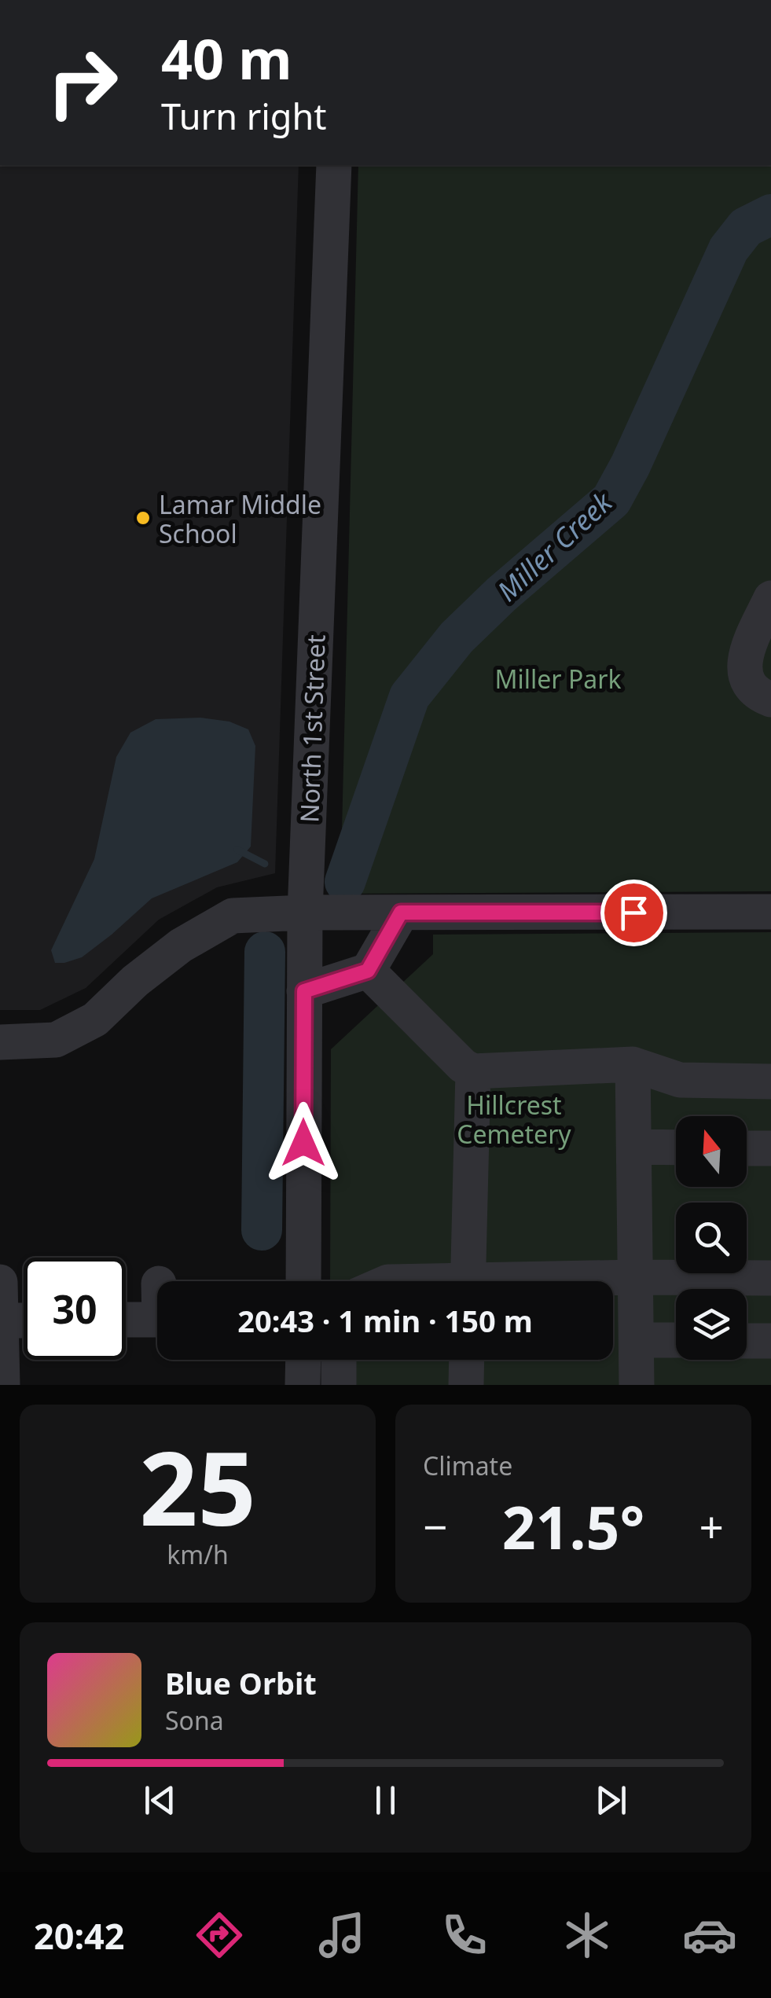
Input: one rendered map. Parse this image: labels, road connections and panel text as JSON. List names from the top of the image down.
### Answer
{
  "streets": {
    "street": ["North 1st Street"]
  },
  "water": ["Miller Creek"],
  "parks": ["Miller Park", "Hillcrest Cemetery"],
  "places": ["Lamar Middle School"],
  "north": "top",
  "page": {
    "turn": ["40 m", "Turn right"],
    "limit": "30",
    "trip": "20:43 · 1 min · 150 m",
    "tile": [
      ["25", "km/h"],
      "Climate"
    ],
    "heat": ["−", "21.5°", "+"],
    "song": ["Blue Orbit", "Sona"],
    "tabs": "20:42"
  }
}
